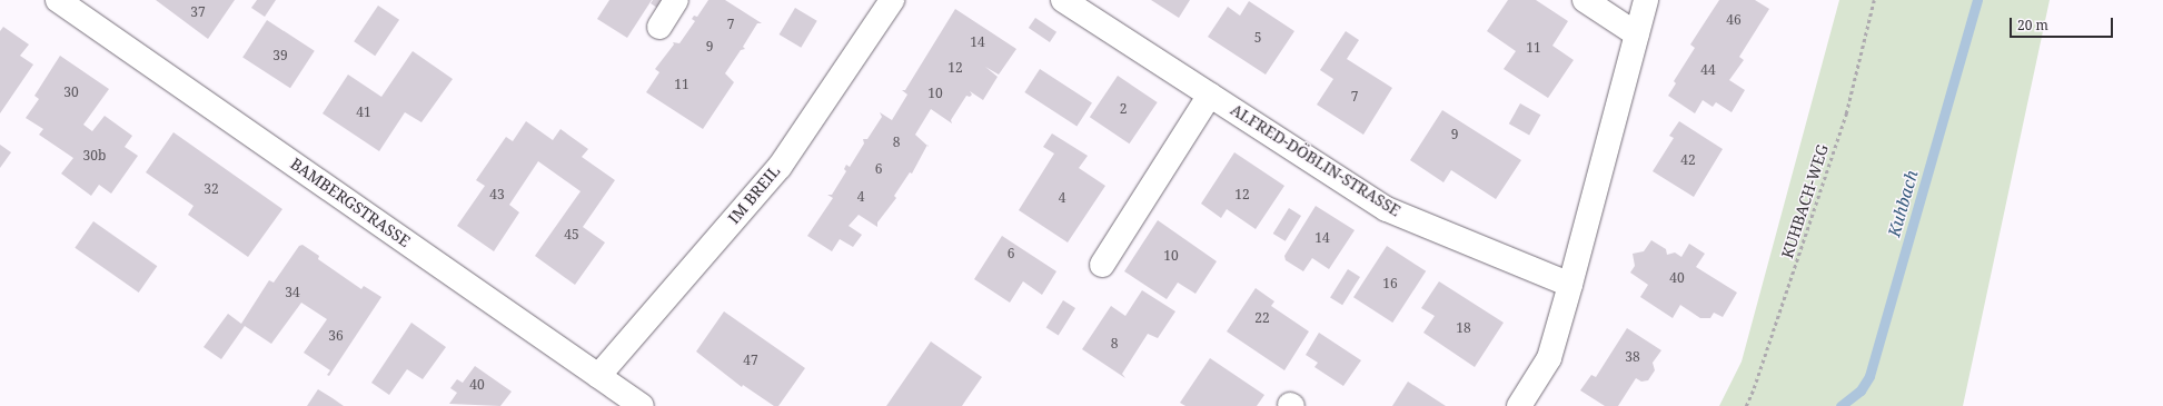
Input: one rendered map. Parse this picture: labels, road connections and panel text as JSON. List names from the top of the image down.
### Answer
{
  "streets": {
    "street": ["ALFRED-DÖBLIN-STRASSE", "IM BREIL", "BAMBERGSTRASSE"],
    "path": ["KUHBACH-WEG"]
  },
  "crossings": [
    ["IM BREIL", "BAMBERGSTRASSE"]
  ],
  "water": ["Kuhbach"],
  "house_numbers": [
    "37",
    "46",
    "7",
    "5",
    "14",
    "9",
    "11",
    "39",
    "12",
    "44",
    "11",
    "30",
    "10",
    "7",
    "2",
    "41",
    "9",
    "8",
    "30b",
    "42",
    "6",
    "32",
    "43",
    "12",
    "4",
    "4",
    "45",
    "14",
    "6",
    "10",
    "40",
    "16",
    "34",
    "22",
    "18",
    "36",
    "8",
    "38",
    "47",
    "40"
  ],
  "scale_bar": "20 m"
}
